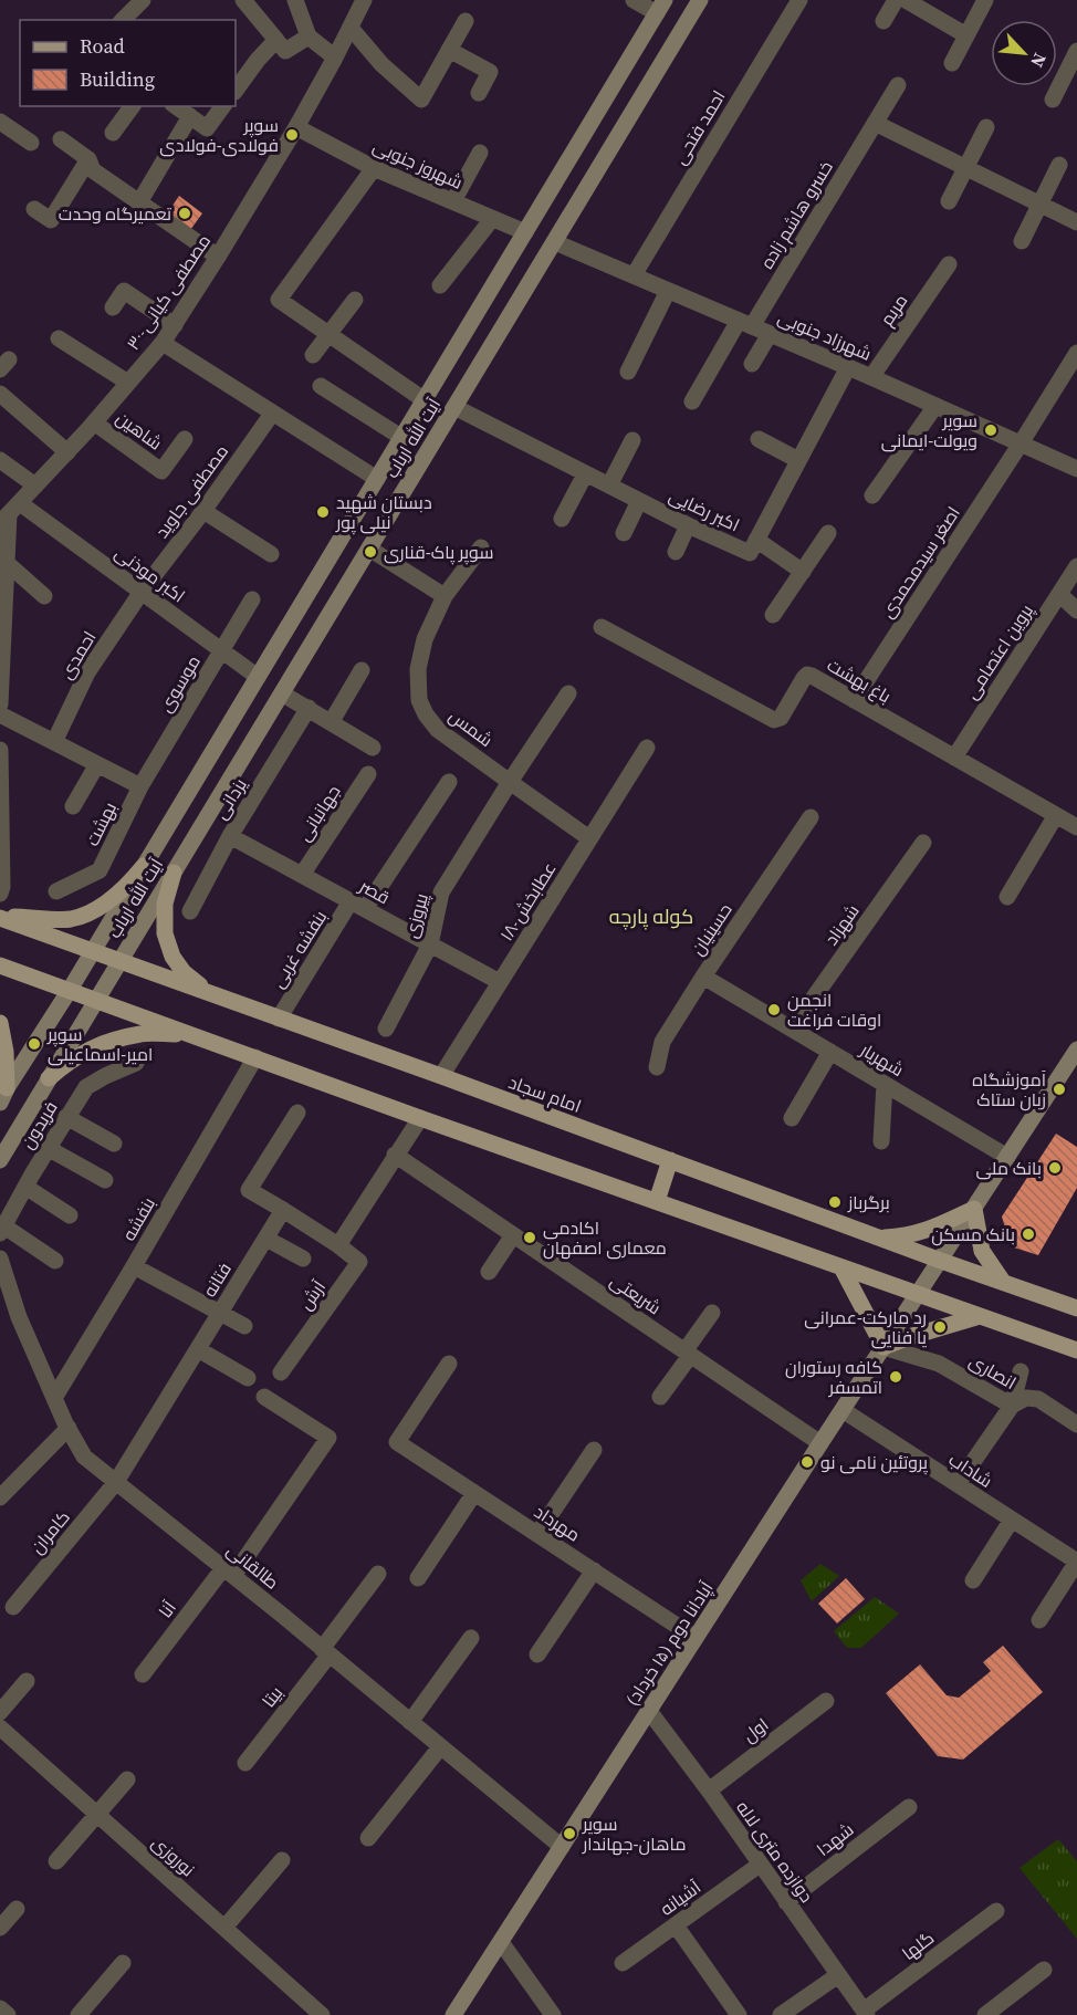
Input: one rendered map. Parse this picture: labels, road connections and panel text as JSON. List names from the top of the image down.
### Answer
{
  "streets": {
    "main road": ["آیت الله ارباب", "امام سجاد", "آپادانا دوم (۱۵ خرداد)"],
    "street": [
      "احمد فتحی",
      "شهروز جنوبی",
      "خسرو هاشم زاده",
      "۳۰-مصطفی کیانی",
      "مریم",
      "شهرزاد جنوبی",
      "شاهین",
      "مصطفی جاوید",
      "اکبر رضایی",
      "اصغر سیدمحمدی",
      "اکبر موذنی",
      "پروین اعتصامی",
      "احمدی",
      "باغ بهشت",
      "موسوی",
      "شمس",
      "یزدانی",
      "جهانبانی",
      "بهشت",
      "قصر",
      "۱۸-عطابخش",
      "پیروزی",
      "شهزاد",
      "حسینیان",
      "بنفشه غربی",
      "شهریار",
      "فریدون",
      "بنفشه",
      "فتانه",
      "شریعتی",
      "آرش",
      "انصاری",
      "شاداب",
      "مهرداد",
      "کامران",
      "طالقانی",
      "آنا",
      "بیتا",
      "اول",
      "شهدا",
      "دوازده متری لاله",
      "نوروزی",
      "آشیانه",
      "گلها"
    ]
  },
  "crossings": [
    ["احمد فتحی", "شهرزاد جنوبی"],
    ["شهروز جنوبی", "۳۰-مصطفی کیانی"],
    ["شهروز جنوبی", "آیت الله ارباب"],
    ["خسرو هاشم زاده", "شهرزاد جنوبی"],
    ["۳۰-مصطفی کیانی", "شاهین"],
    ["۳۰-مصطفی کیانی", "اکبر موذنی"],
    ["مریم", "شهرزاد جنوبی"],
    ["شهرزاد جنوبی", "آیت الله ارباب"],
    ["شهرزاد جنوبی", "اکبر رضایی"],
    ["شهرزاد جنوبی", "اصغر سیدمحمدی"],
    ["آیت الله ارباب", "اکبر رضایی"],
    ["آیت الله ارباب", "اکبر موذنی"],
    ["آیت الله ارباب", "امام سجاد"],
    ["مصطفی جاوید", "اکبر موذنی"],
    ["مصطفی جاوید", "احمدی"],
    ["اصغر سیدمحمدی", "باغ بهشت"],
    ["اکبر موذنی", "احمدی"],
    ["اکبر موذنی", "موسوی"],
    ["پروین اعتصامی", "باغ بهشت"],
    ["موسوی", "بهشت"],
    ["شمس", "۱۸-عطابخش"],
    ["شمس", "پیروزی"],
    ["یزدانی", "قصر"],
    ["جهانبانی", "قصر"],
    ["قصر", "۱۸-عطابخش"],
    ["قصر", "پیروزی"],
    ["قصر", "بنفشه غربی"],
    ["۱۸-عطابخش", "امام سجاد"],
    ["شهزاد", "شهریار"],
    ["حسینیان", "شهریار"],
    ["بنفشه غربی", "امام سجاد"],
    ["شهریار", "آپادانا دوم (۱۵ خرداد)"],
    ["امام سجاد", "آپادانا دوم (۱۵ خرداد)"],
    ["بنفشه", "طالقانی"],
    ["فتانه", "آرش"],
    ["فتانه", "کامران"],
    ["فتانه", "طالقانی"],
    ["شریعتی", "آپادانا دوم (۱۵ خرداد)"],
    ["انصاری", "آپادانا دوم (۱۵ خرداد)"],
    ["شاداب", "آپادانا دوم (۱۵ خرداد)"],
    ["مهرداد", "آپادانا دوم (۱۵ خرداد)"],
    ["کامران", "طالقانی"],
    ["طالقانی", "آنا"],
    ["طالقانی", "آپادانا دوم (۱۵ خرداد)"],
    ["طالقانی", "بیتا"],
    ["آپادانا دوم (۱۵ خرداد)", "دوازده متری لاله"],
    ["اول", "دوازده متری لاله"],
    ["شهدا", "دوازده متری لاله"],
    ["دوازده متری لاله", "آشیانه"],
    ["دوازده متری لاله", "گلها"]
  ],
  "districts": ["کوله پارچه"],
  "places": [
    "سوپر فولادی-فولادی",
    "تعمیرگاه وحدت",
    "سوپر ویولت-ایمانی",
    "دبستان شهید نیلی پور",
    "سوپر پاک-قناری",
    "انجمن اوقات فراغت",
    "سوپر امیر-اسماعیلی",
    "آموزشگاه زبان ستاک",
    "بانک ملی",
    "برگرباز",
    "بانک مسکن",
    "اکادمی معماری اصفهان",
    "رد مارکت-عمرانی یا فنایی",
    "كافه رستوران اتمسفر",
    "پروتئین نامی نو",
    "سوپر ماهان-جهاندار"
  ],
  "legend": ["Road", "Building"],
  "north": "bottom right"
}
